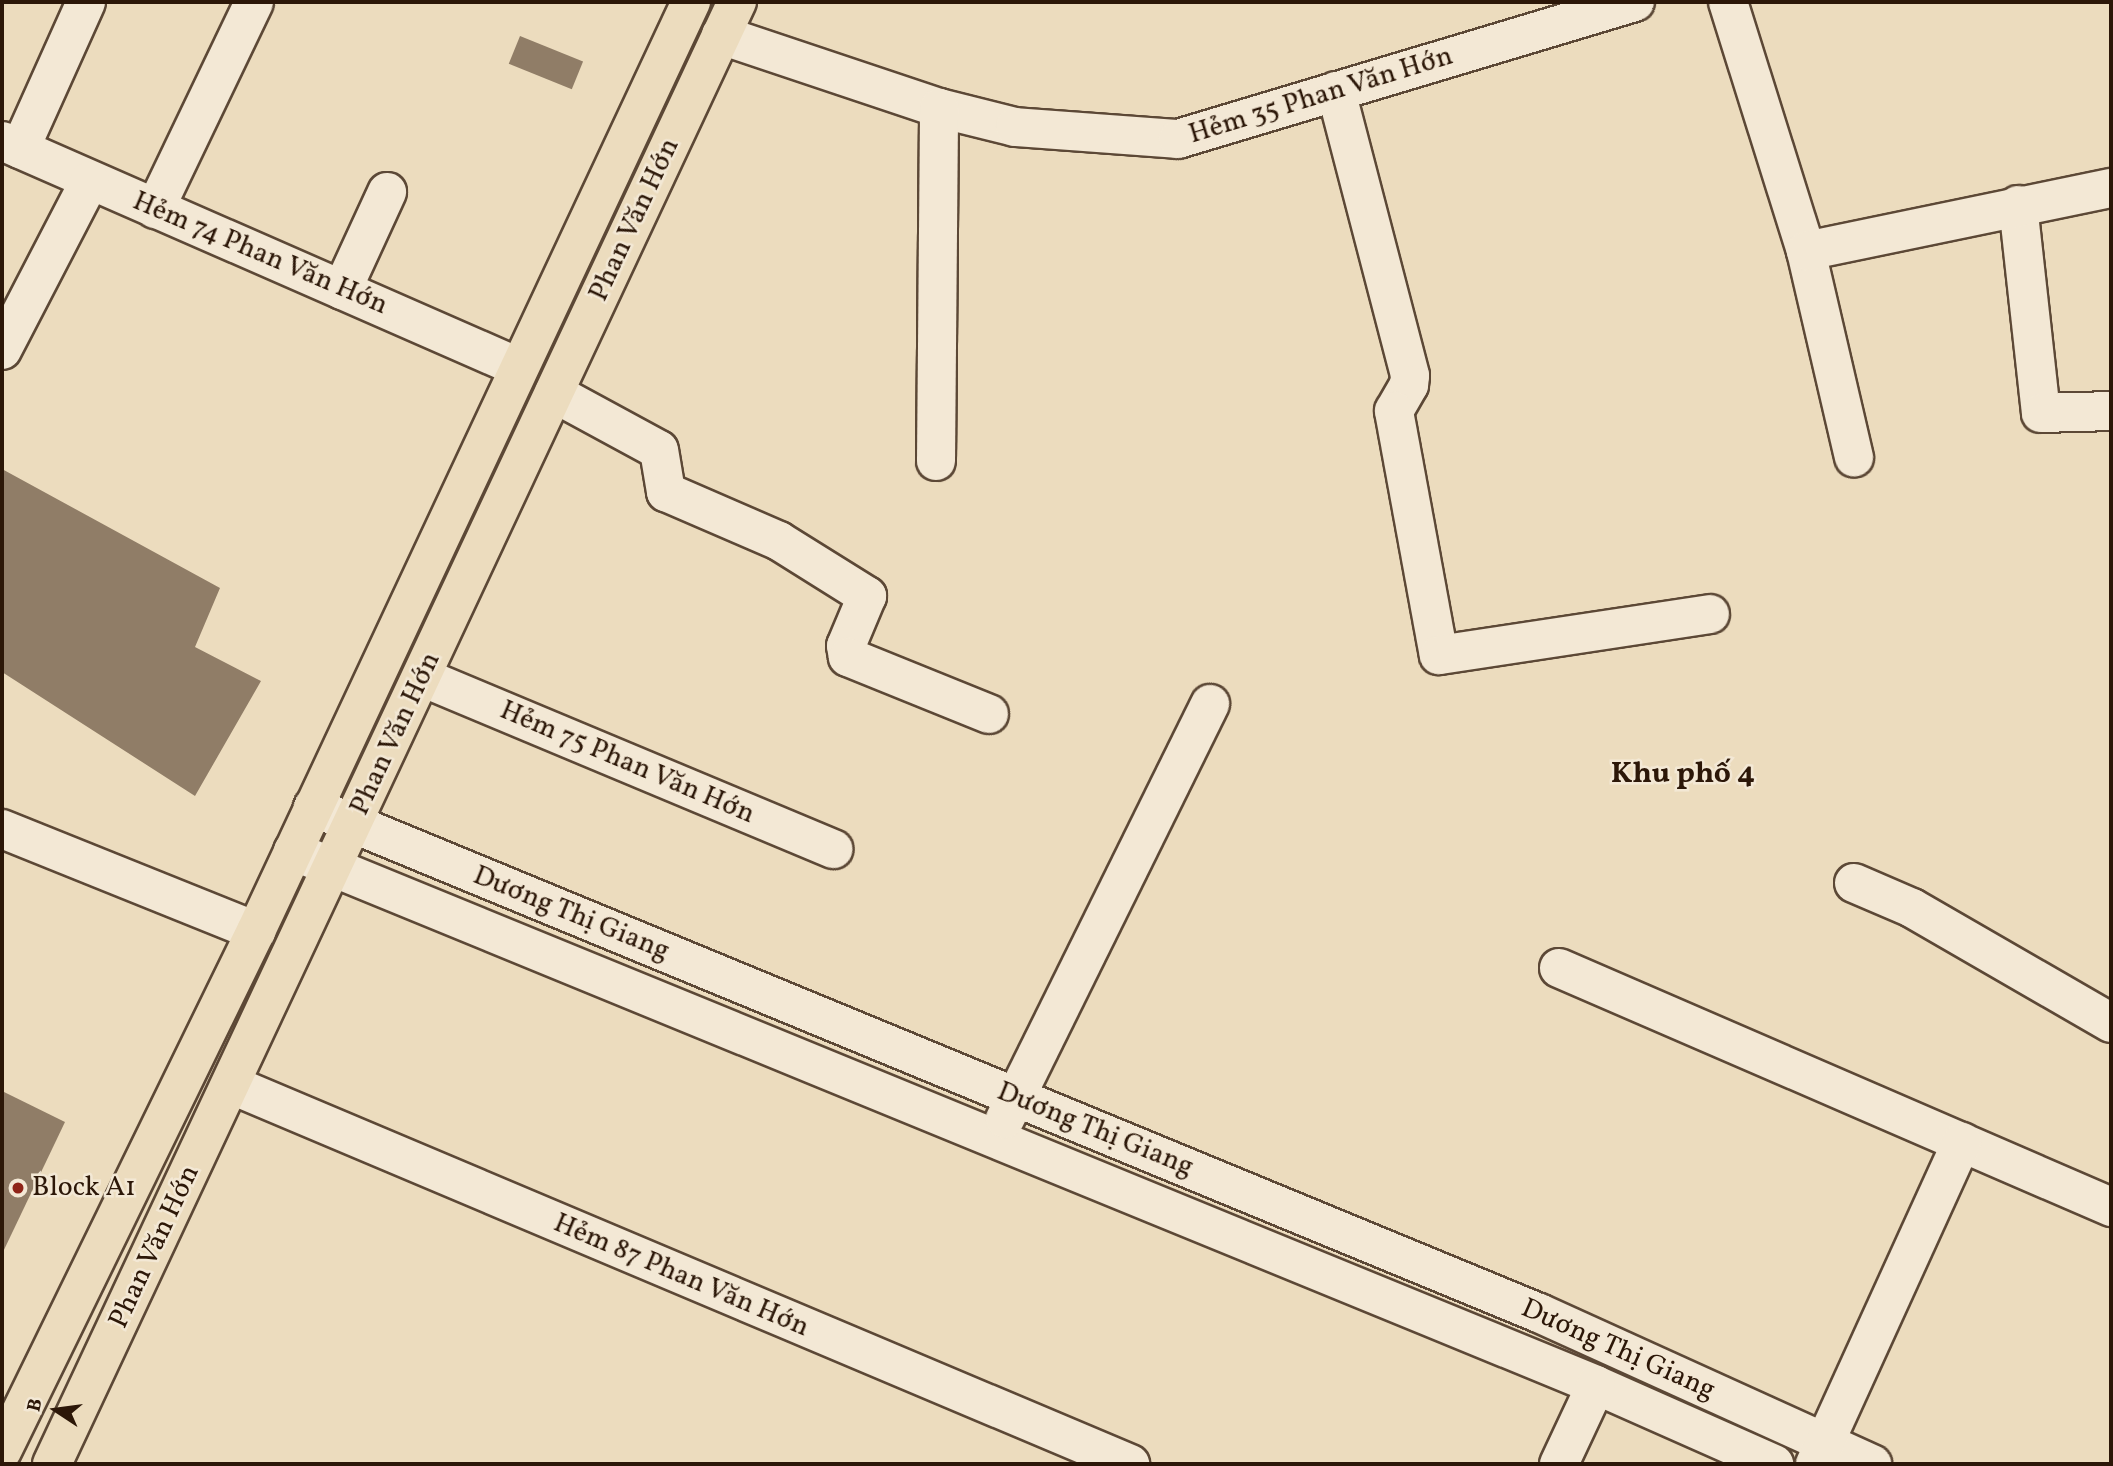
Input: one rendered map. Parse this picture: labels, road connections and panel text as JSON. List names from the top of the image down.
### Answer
{
  "streets": {
    "main road": ["Phan Văn Hớn"],
    "street": [
      "Hẻm 35 Phan Văn Hớn",
      "Hẻm 74 Phan Văn Hớn",
      "Hẻm 75 Phan Văn Hớn",
      "Dương Thị Giang",
      "Hẻm 87 Phan Văn Hớn"
    ]
  },
  "crossings": [
    ["Hẻm 35 Phan Văn Hớn", "Phan Văn Hớn"],
    ["Phan Văn Hớn", "Hẻm 74 Phan Văn Hớn"],
    ["Phan Văn Hớn", "Hẻm 75 Phan Văn Hớn"],
    ["Phan Văn Hớn", "Dương Thị Giang"],
    ["Phan Văn Hớn", "Hẻm 87 Phan Văn Hớn"]
  ],
  "districts": ["Khu phố 4"],
  "places": ["Block A1"],
  "north": "left"
}
